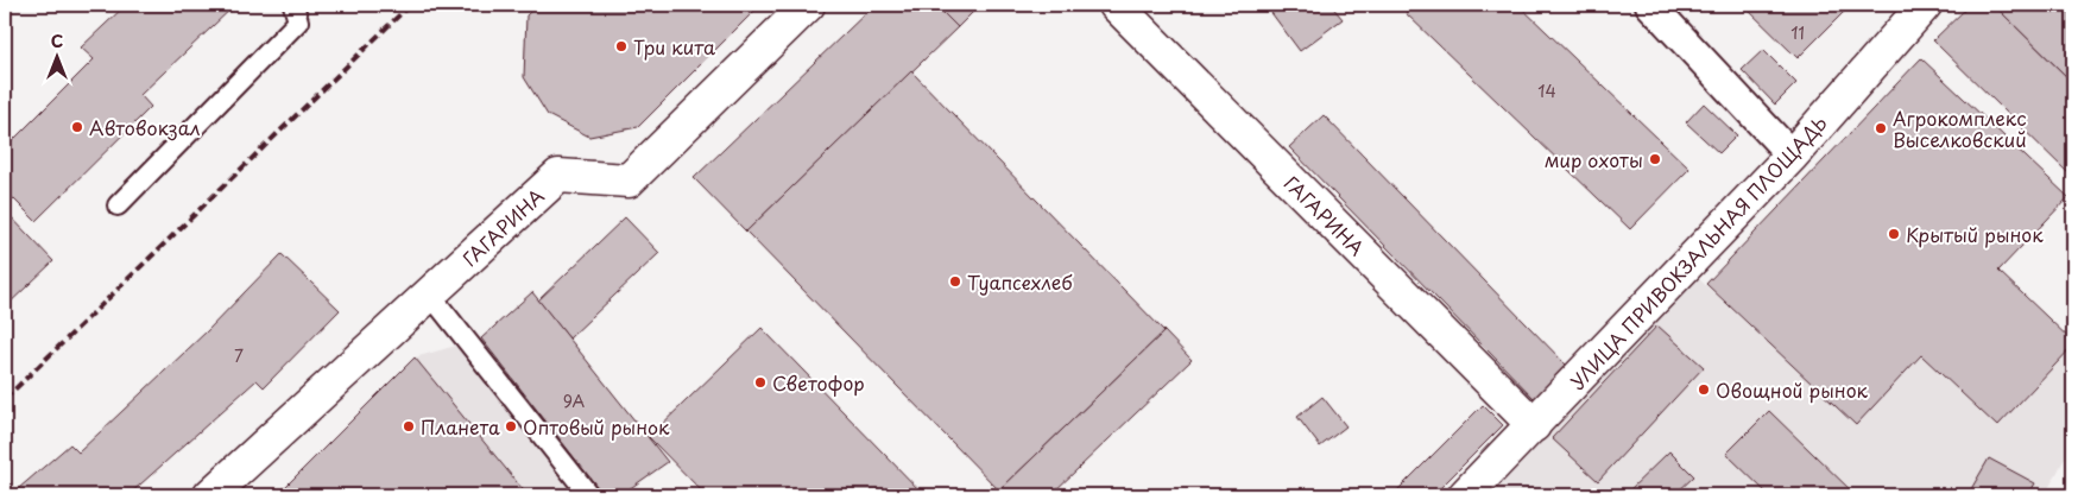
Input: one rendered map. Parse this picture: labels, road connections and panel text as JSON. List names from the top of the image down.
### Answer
{
  "streets": {
    "street": ["ГАГАРИНА", "УЛИЦА ПРИВОКЗАЛЬНАЯ ПЛОЩАДЬ"]
  },
  "crossings": [
    ["ГАГАРИНА", "УЛИЦА ПРИВОКЗАЛЬНАЯ ПЛОЩАДЬ"]
  ],
  "places": [
    "Три кита",
    "Автовокзал",
    "Агрокомплекс Выселковский",
    "мир охоты",
    "Крытый рынок",
    "Туапсехлеб",
    "Светофор",
    "Овощной рынок",
    "Планета",
    "Оптовый рынок"
  ],
  "house_numbers": [
    "11",
    "14",
    "7",
    "9А"
  ],
  "north": "top"
}
